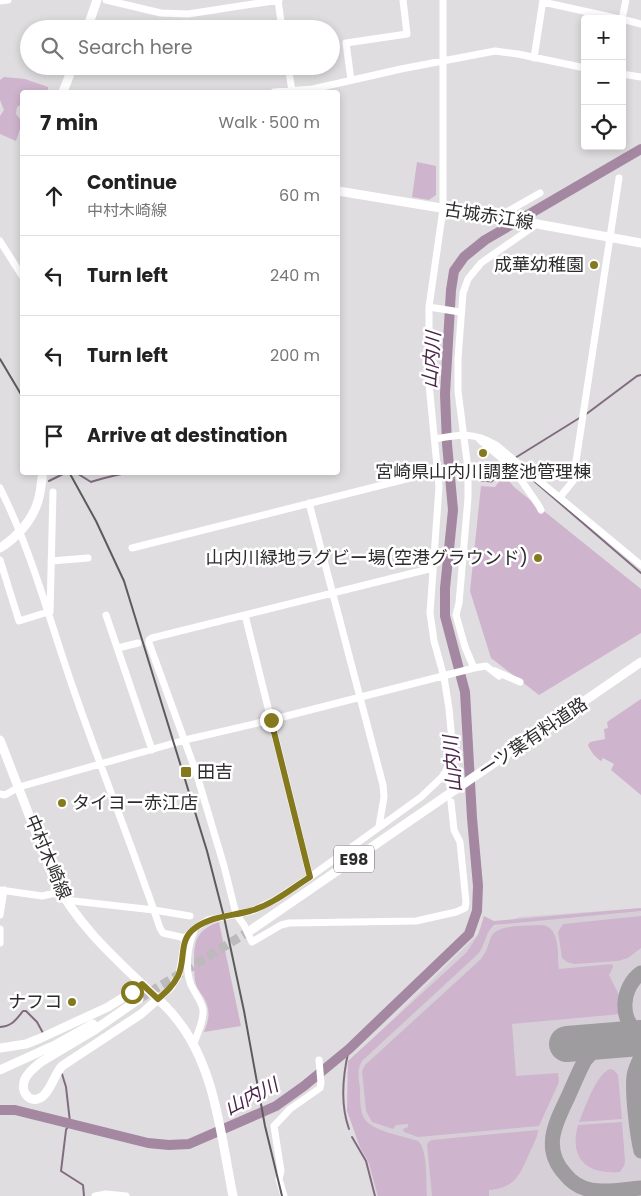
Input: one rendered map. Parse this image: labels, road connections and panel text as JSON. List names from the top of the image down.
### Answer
{
  "streets": {
    "main road": [
      "古城赤江線",
      "一ツ葉有料道路",
      "中村木崎線",
      "E98"
    ]
  },
  "water": ["山内川"],
  "places": {
    "other": [
      "成華幼稚園",
      "宮崎県山内川調整池管理棟",
      "山内川緑地ラグビー場(空港グラウンド)",
      "タイヨー赤江店",
      "ナフコ"
    ],
    "transit": ["田吉"]
  },
  "page": {
    "map_buttons": ["+", "−"],
    "search": "Search here",
    "heading": ["7 min", "Walk · 500 m"],
    "list": [
      ["Continue", "中村木崎線", "60 m"],
      ["Turn left", "240 m"],
      ["Turn left", "200 m"],
      "Arrive at destination"
    ]
  }
}
